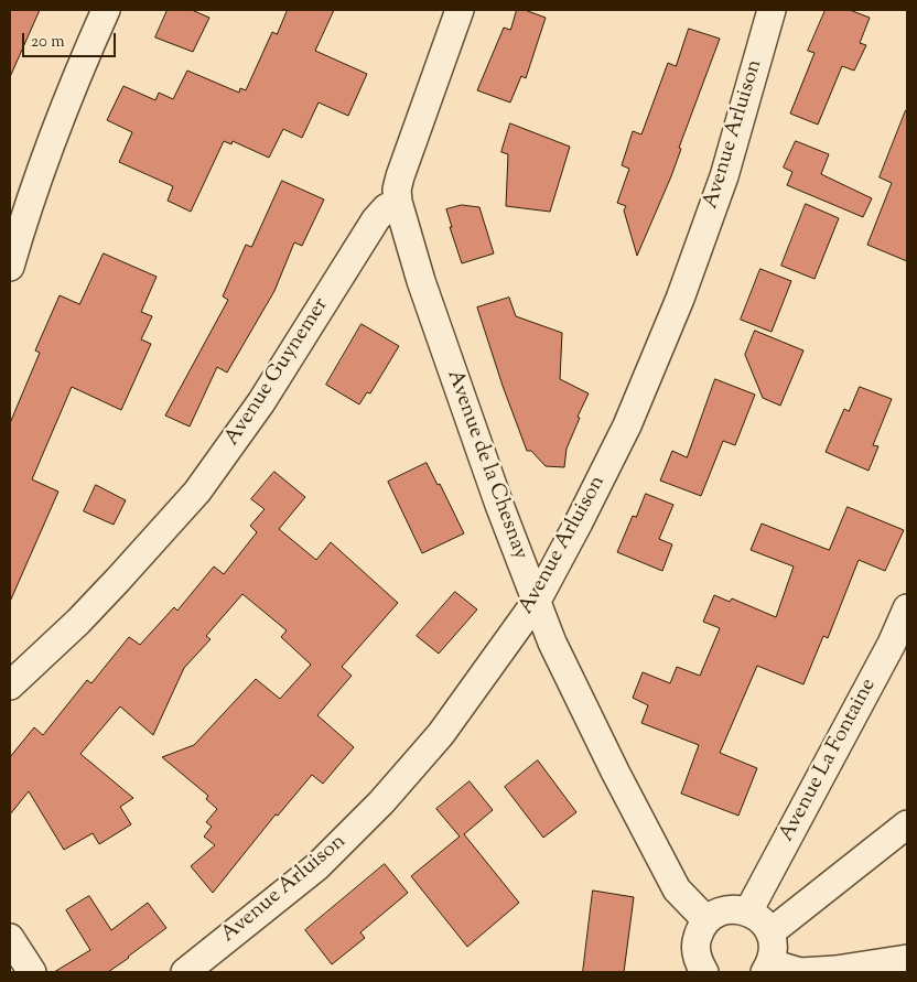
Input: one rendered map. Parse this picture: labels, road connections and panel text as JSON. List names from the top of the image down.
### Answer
{
  "streets": {
    "street": [
      "Avenue Arluison",
      "Avenue Guynemer",
      "Avenue de la Chesnay",
      "Avenue La Fontaine"
    ]
  },
  "crossings": [
    ["Avenue Arluison", "Avenue de la Chesnay"],
    ["Avenue Guynemer", "Avenue de la Chesnay"]
  ],
  "scale_bar": "20 m"
}
